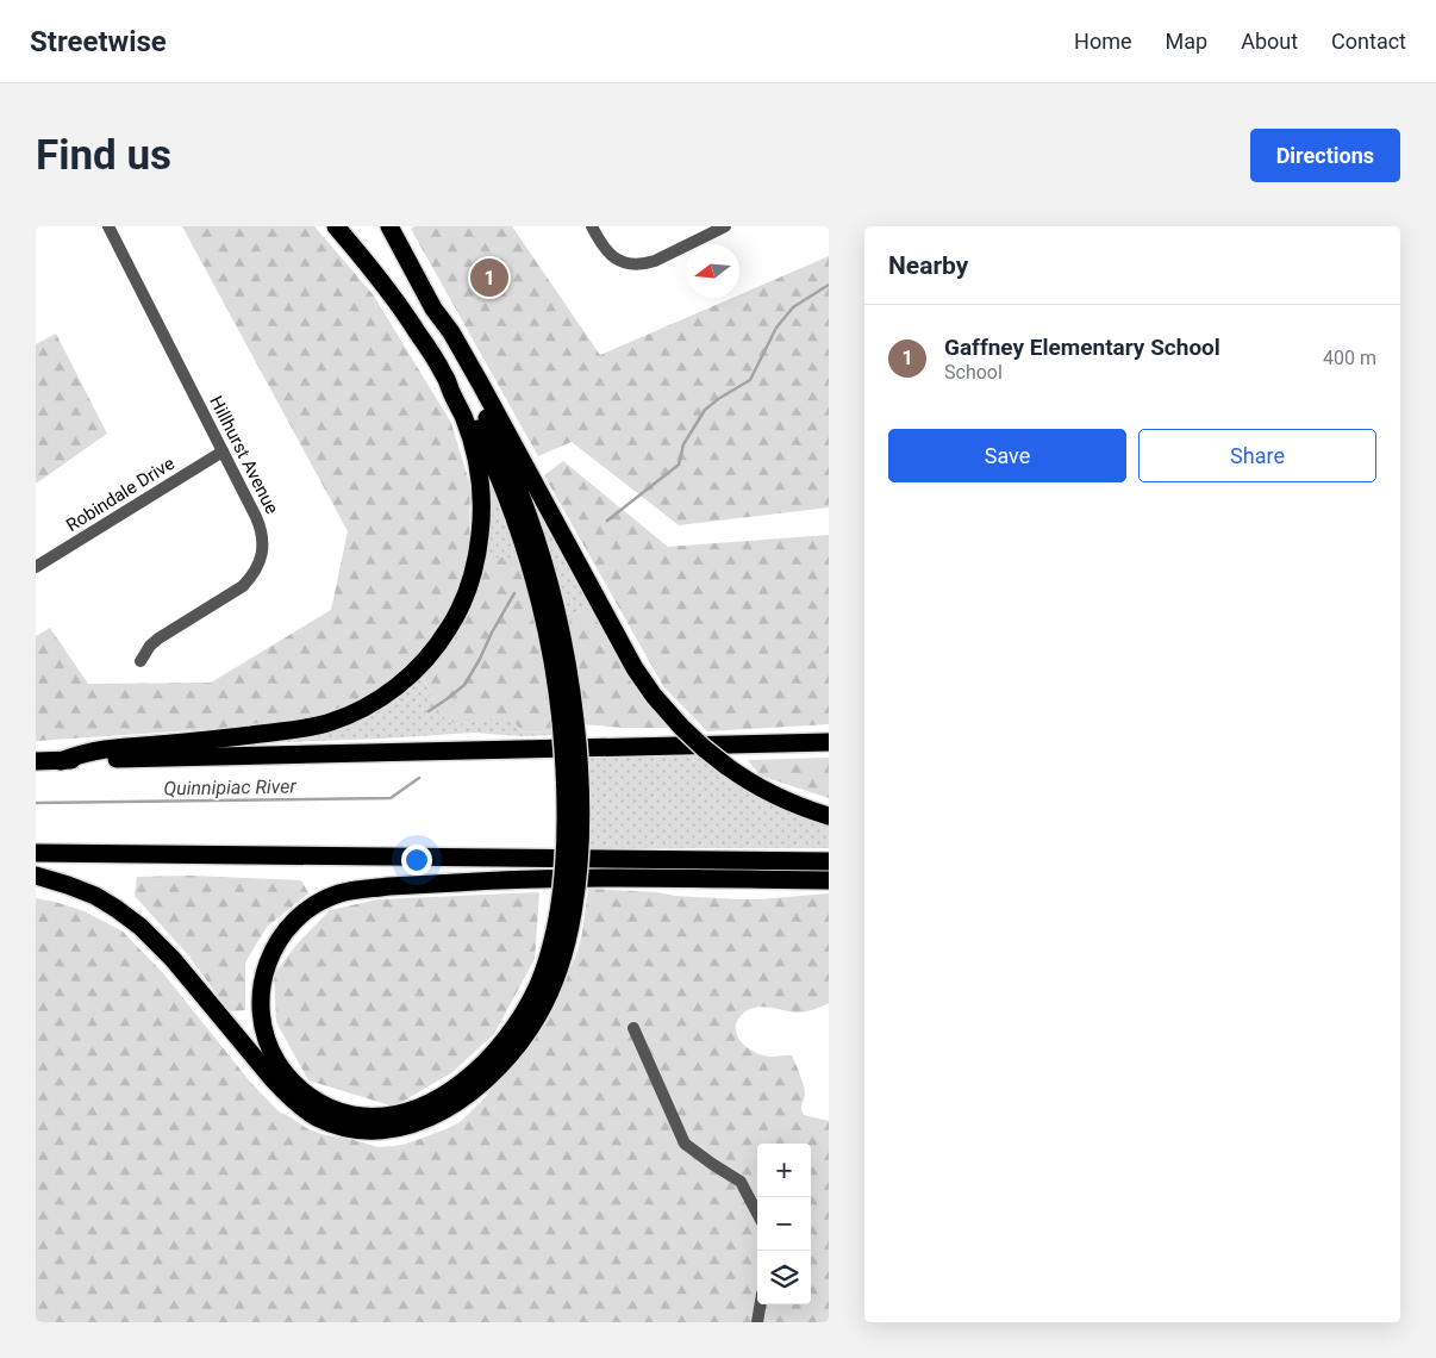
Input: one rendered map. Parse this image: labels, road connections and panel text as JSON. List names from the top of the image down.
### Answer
{
  "streets": {
    "street": ["Hillhurst Avenue", "Robindale Drive"]
  },
  "crossings": [
    ["Hillhurst Avenue", "Robindale Drive"]
  ],
  "water": ["Quinnipiac River"],
  "north": "left",
  "page": {
    "header": "Streetwise",
    "nav": [
      "Home",
      "Map",
      "About",
      "Contact"
    ],
    "buttons": [
      "Directions",
      ["Save", "Share"]
    ],
    "title": "Find us",
    "heading": "Nearby",
    "pins": "1",
    "list": [
      {
        "mark": "1",
        "name": "Gaffney Elementary School",
        "note": "School",
        "value": "400 m"
      }
    ],
    "map_buttons": ["+", "−"]
  }
}
